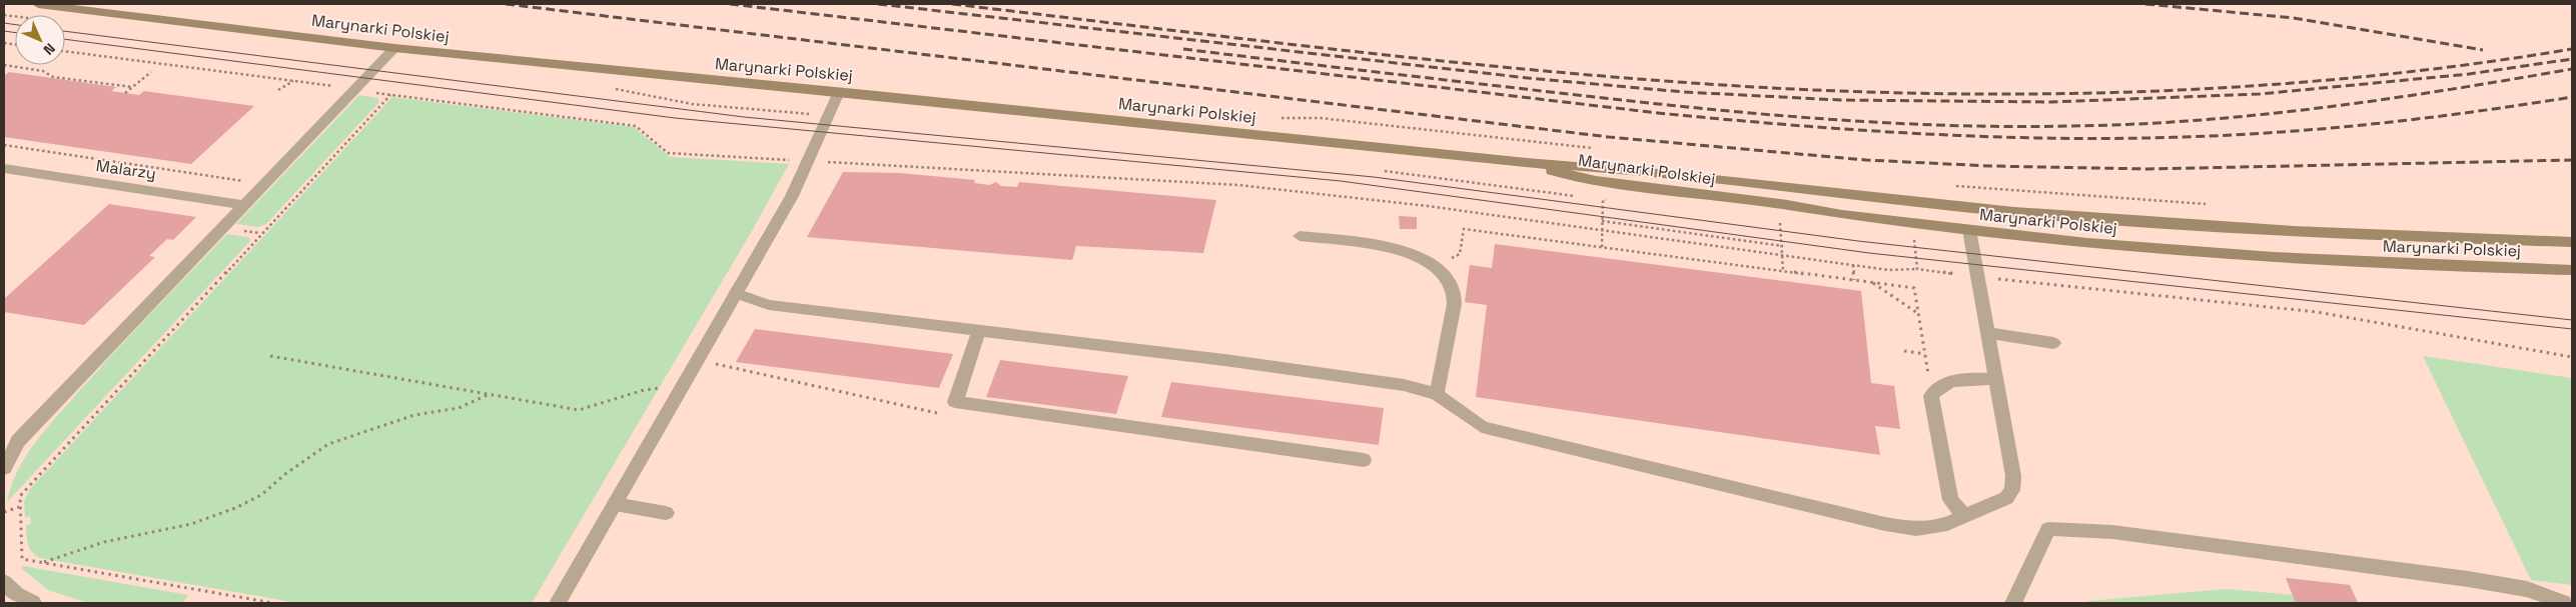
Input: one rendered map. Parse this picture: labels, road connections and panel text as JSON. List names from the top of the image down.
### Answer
{
  "streets": {
    "main road": ["Marynarki Polskiej"],
    "street": ["Malarzy"]
  },
  "north": "bottom right"
}
